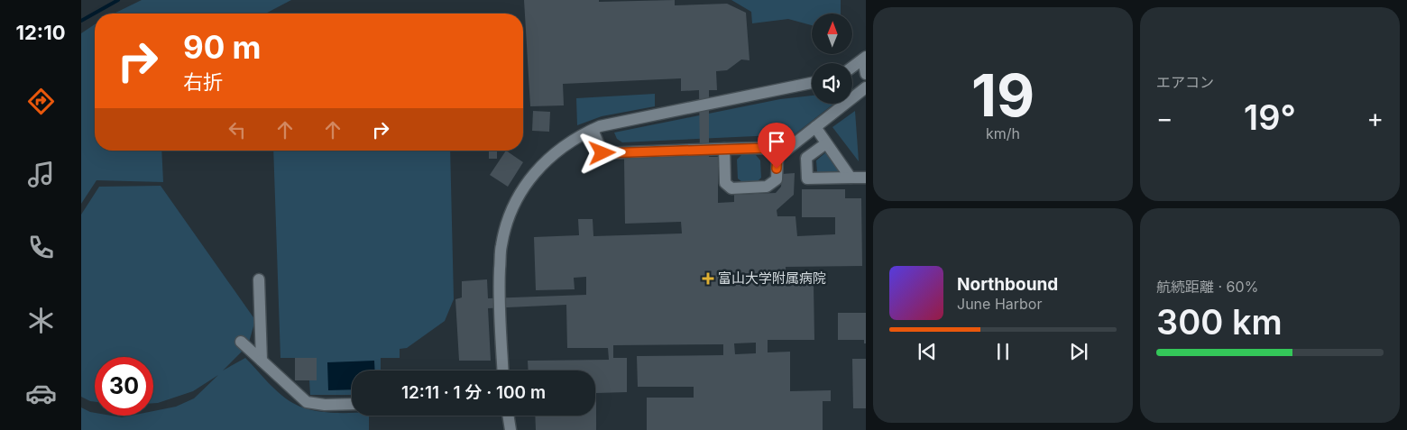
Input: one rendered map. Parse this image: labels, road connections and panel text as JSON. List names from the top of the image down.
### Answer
{
  "places": {
    "health": ["富山大学附属病院"]
  },
  "north": "top",
  "page": {
    "tabs": "12:10",
    "tile": [
      ["19", "km/h"],
      "エアコン",
      ["航続距離 · 60%", "300 km"]
    ],
    "turn": ["90 m", "右折"],
    "heat": ["−", "19°", "+"],
    "song": ["Northbound", "June Harbor"],
    "limit": "30",
    "trip": "12:11 · 1 分 · 100 m"
  }
}
